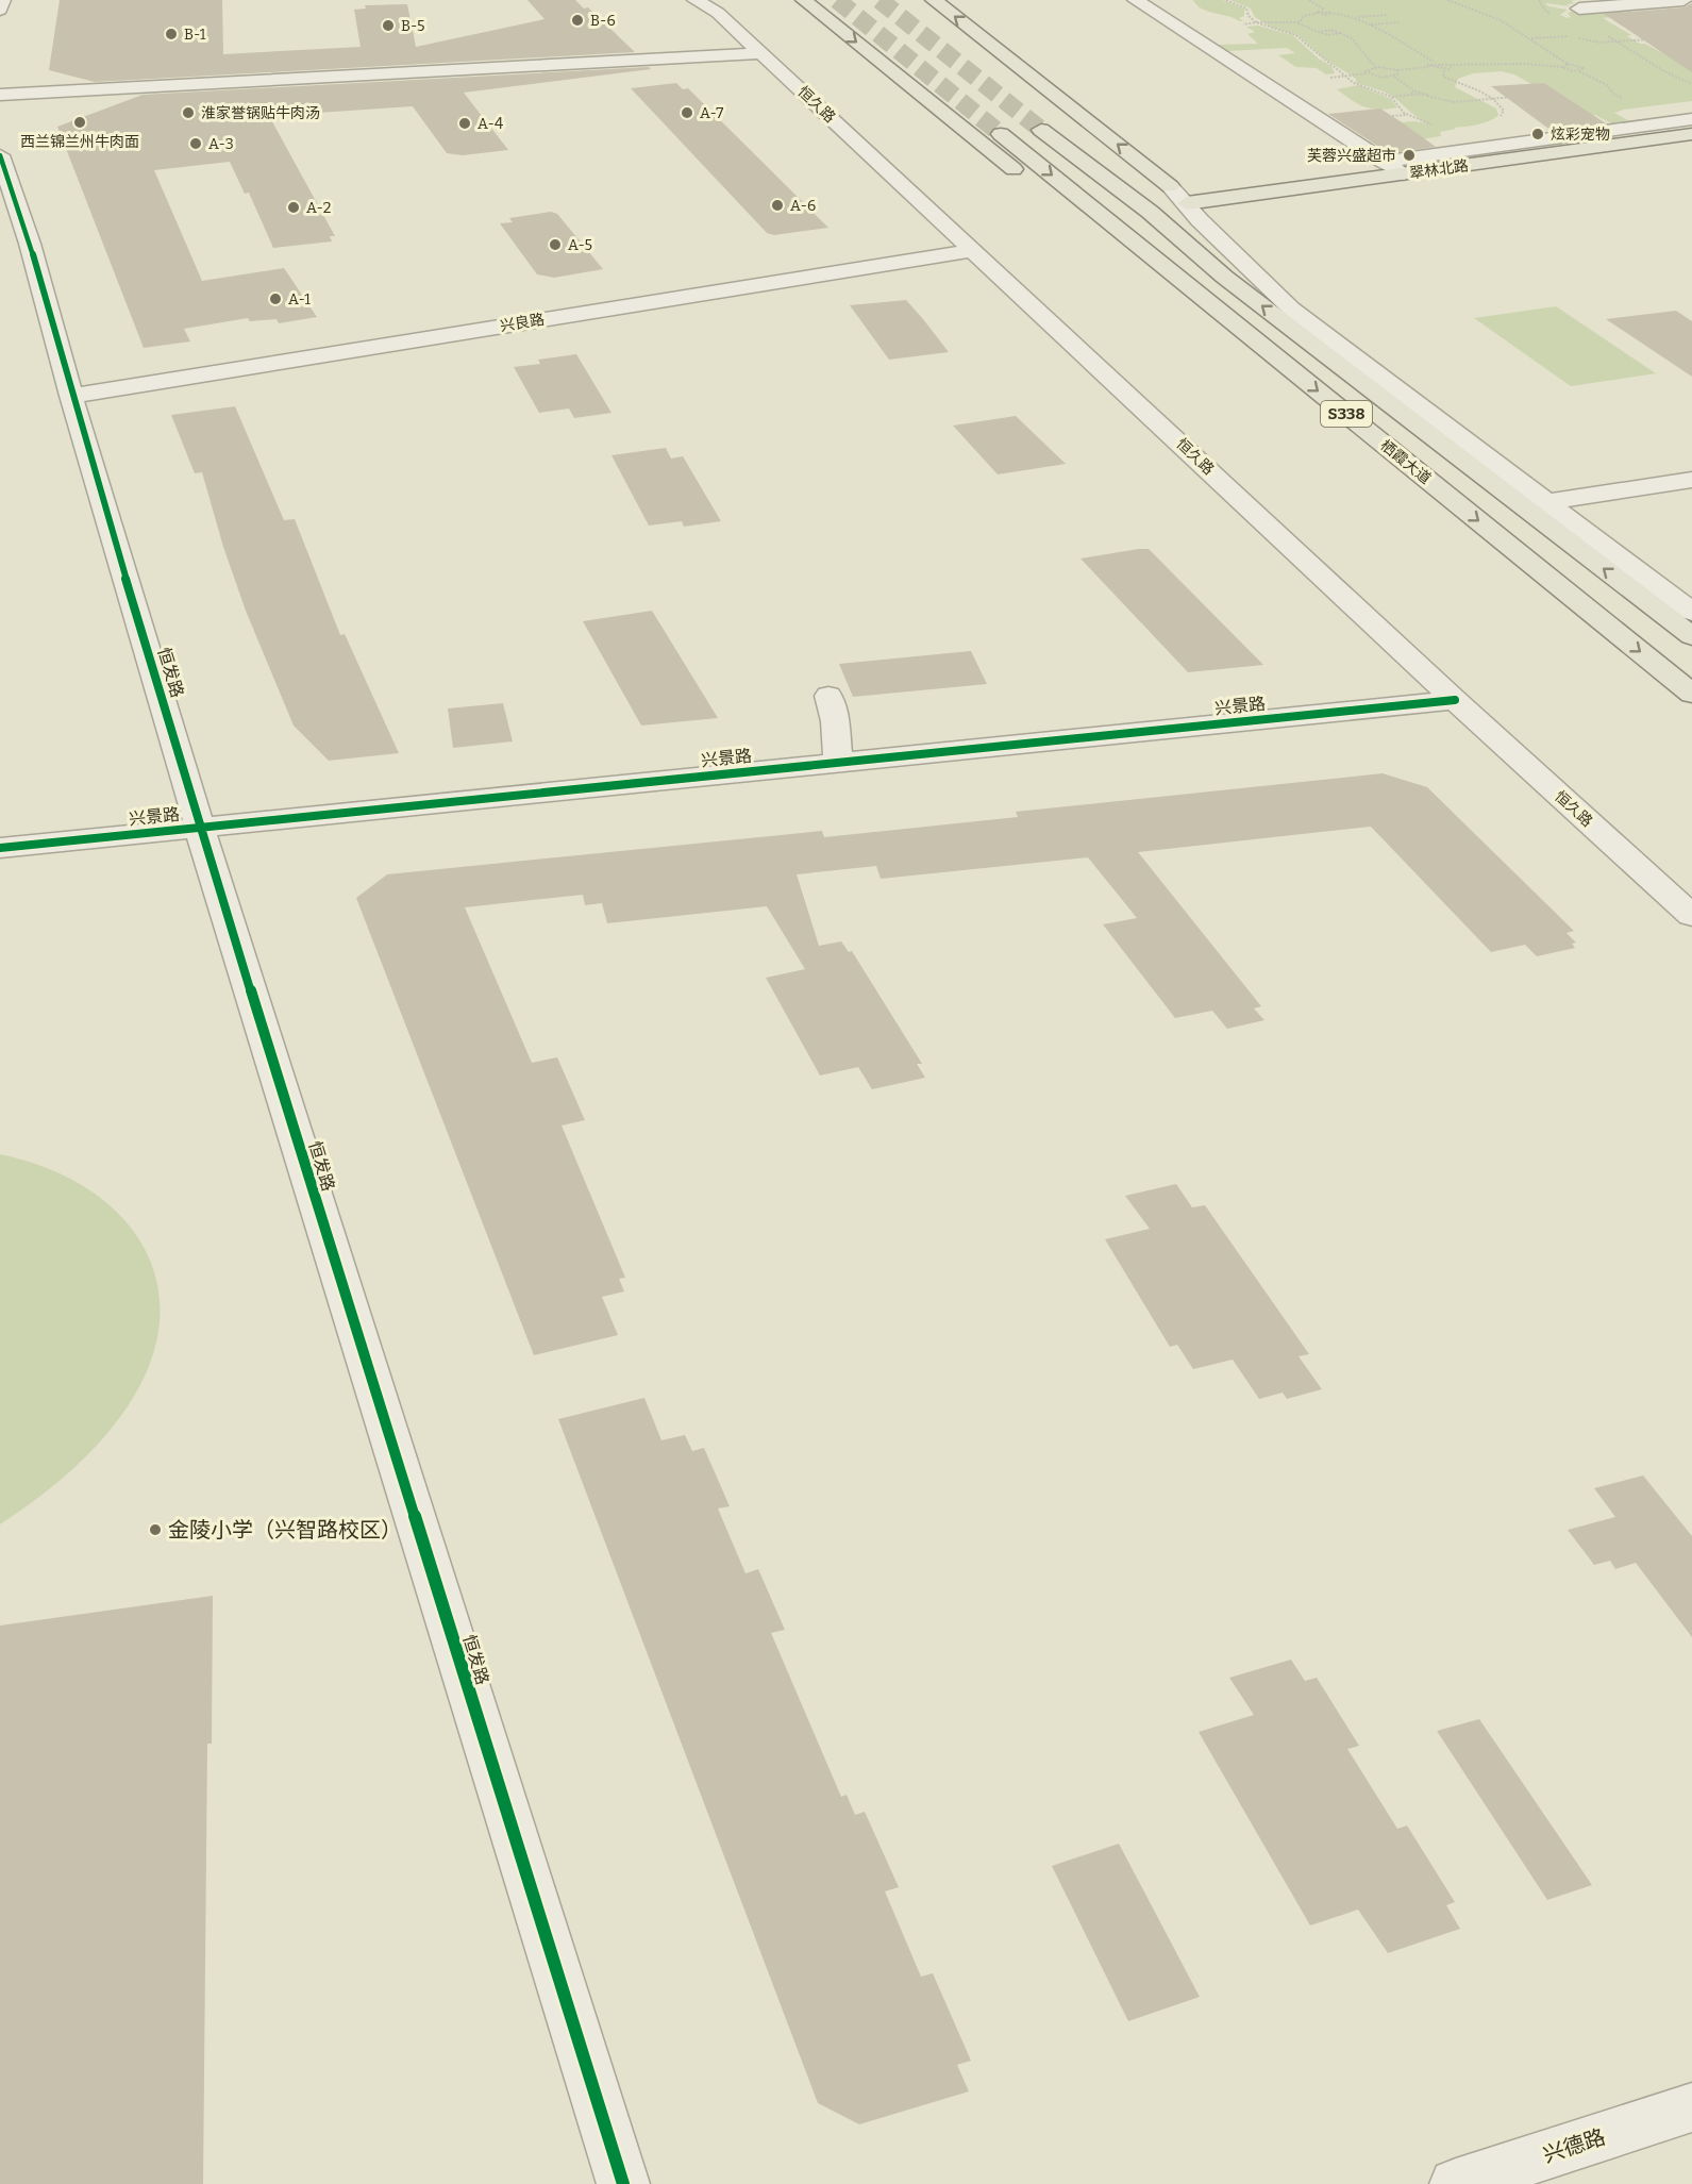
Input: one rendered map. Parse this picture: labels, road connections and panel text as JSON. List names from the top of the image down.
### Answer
{
  "streets": {
    "main road": ["翠林北路", "S338", "栖霞大道"],
    "street": [
      "恒久路",
      "兴良路",
      "恒发路",
      "兴景路",
      "兴德路"
    ]
  },
  "crossings": [
    ["恒久路", "兴良路"],
    ["恒久路", "兴景路"],
    ["兴良路", "恒发路"],
    ["恒发路", "兴景路"]
  ],
  "places": [
    "B-6",
    "B-5",
    "B-1",
    "淮家誉锅贴牛肉汤",
    "A-7",
    "西兰锦兰州牛肉面",
    "A-4",
    "炫彩宠物",
    "A-3",
    "芙蓉兴盛超市",
    "A-6",
    "A-2",
    "A-5",
    "A-1",
    "金陵小学（兴智路校区）"
  ]
}
